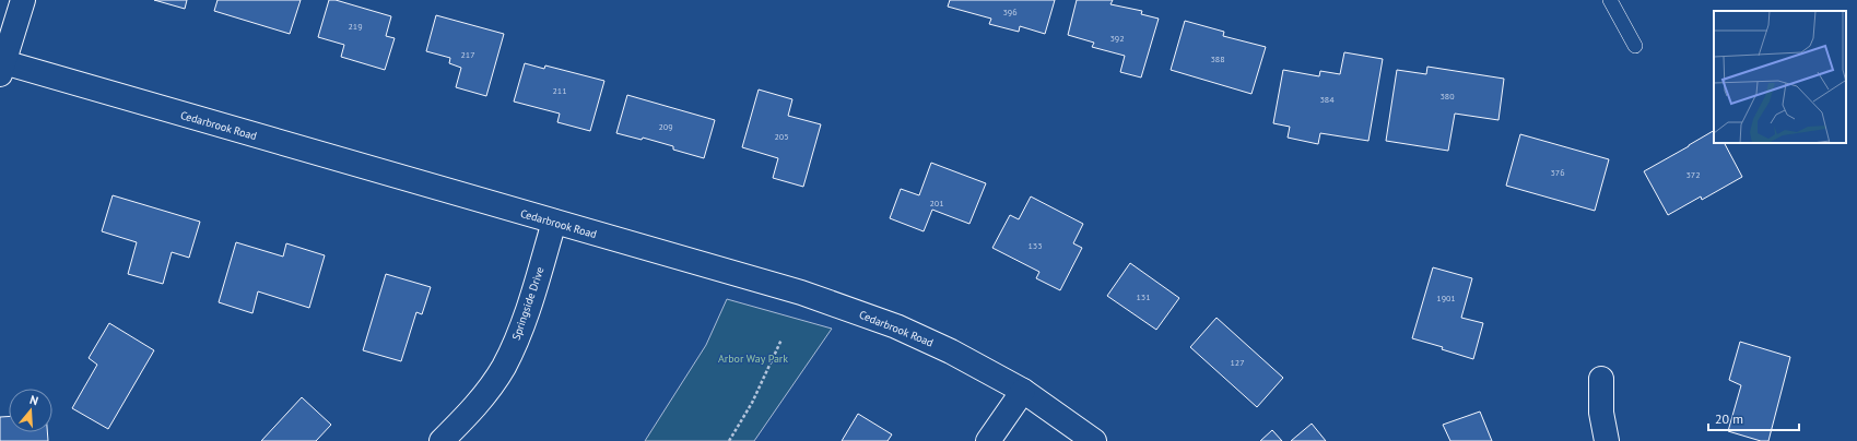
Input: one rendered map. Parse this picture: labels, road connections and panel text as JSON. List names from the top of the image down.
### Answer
{
  "streets": {
    "street": ["Cedarbrook Road", "Springside Drive"]
  },
  "crossings": [
    ["Cedarbrook Road", "Springside Drive"]
  ],
  "parks": ["Arbor Way Park"],
  "house_numbers": [
    "396",
    "219",
    "392",
    "217",
    "388",
    "211",
    "380",
    "384",
    "209",
    "205",
    "376",
    "372",
    "201",
    "133",
    "131",
    "1901",
    "127"
  ],
  "scale_bar": "20 m",
  "north": "top"
}
